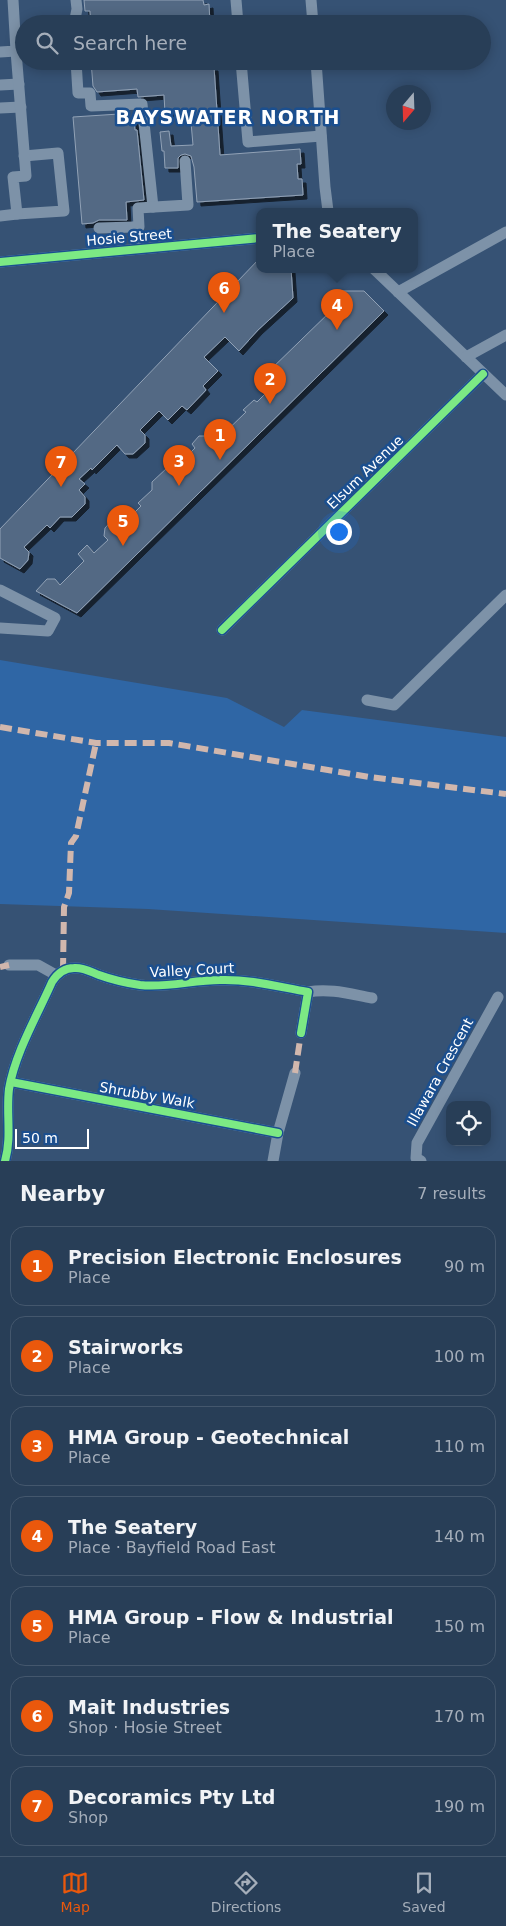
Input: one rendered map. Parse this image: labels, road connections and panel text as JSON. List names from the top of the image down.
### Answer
{
  "streets": {
    "street": [
      "Hosie Street",
      "Elsum Avenue",
      "Valley Court",
      "Illawara Crescent",
      "Shrubby Walk"
    ]
  },
  "districts": ["BAYSWATER NORTH"],
  "scale_bar": "50 m",
  "north": "bottom",
  "page": {
    "search": "Search here",
    "popup": ["The Seatery", "Place"],
    "pins": [
      "6",
      "4",
      "2",
      "1",
      "3",
      "7",
      "5"
    ],
    "scale": "50 m",
    "heading": ["Nearby", "7 results"],
    "list": [
      {
        "mark": "1",
        "name": "Precision Electronic Enclosures",
        "note": "Place",
        "value": "90 m"
      },
      {
        "mark": "2",
        "name": "Stairworks",
        "note": "Place",
        "value": "100 m"
      },
      {
        "mark": "3",
        "name": "HMA Group - Geotechnical",
        "note": "Place",
        "value": "110 m"
      },
      {
        "mark": "4",
        "name": "The Seatery",
        "note": "Place · Bayfield Road East",
        "value": "140 m"
      },
      {
        "mark": "5",
        "name": "HMA Group - Flow & Industrial",
        "note": "Place",
        "value": "150 m"
      },
      {
        "mark": "6",
        "name": "Mait Industries",
        "note": "Shop · Hosie Street",
        "value": "170 m"
      },
      {
        "mark": "7",
        "name": "Decoramics Pty Ltd",
        "note": "Shop",
        "value": "190 m"
      }
    ],
    "nav": ["Map", "Directions", "Saved"]
  }
}
